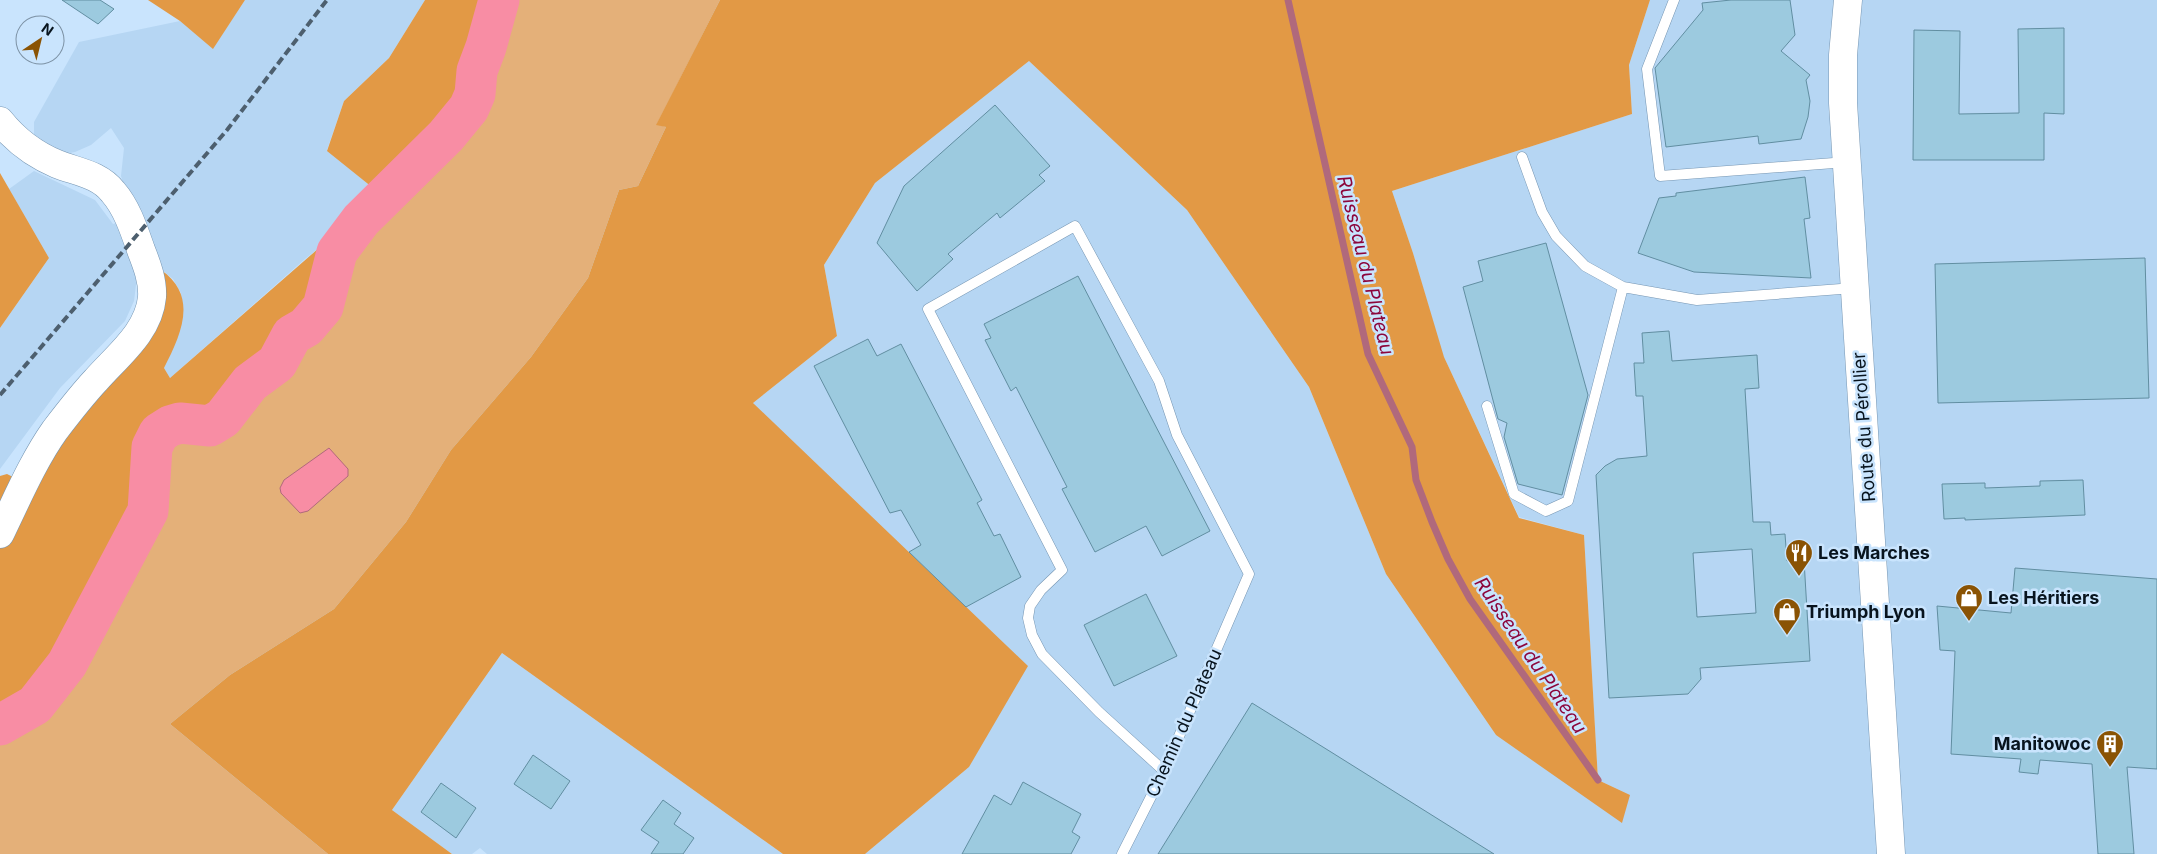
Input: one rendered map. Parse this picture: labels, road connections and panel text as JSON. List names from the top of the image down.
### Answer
{
  "streets": {
    "main road": ["Route du Pérollier"],
    "lane": ["Chemin du Plateau"]
  },
  "water": ["Ruisseau du Plateau"],
  "places": {
    "restaurant": ["Les Marches"],
    "shop": ["Les Héritiers", "Triumph Lyon"],
    "building": ["Manitowoc"]
  },
  "north": "top right"
}
